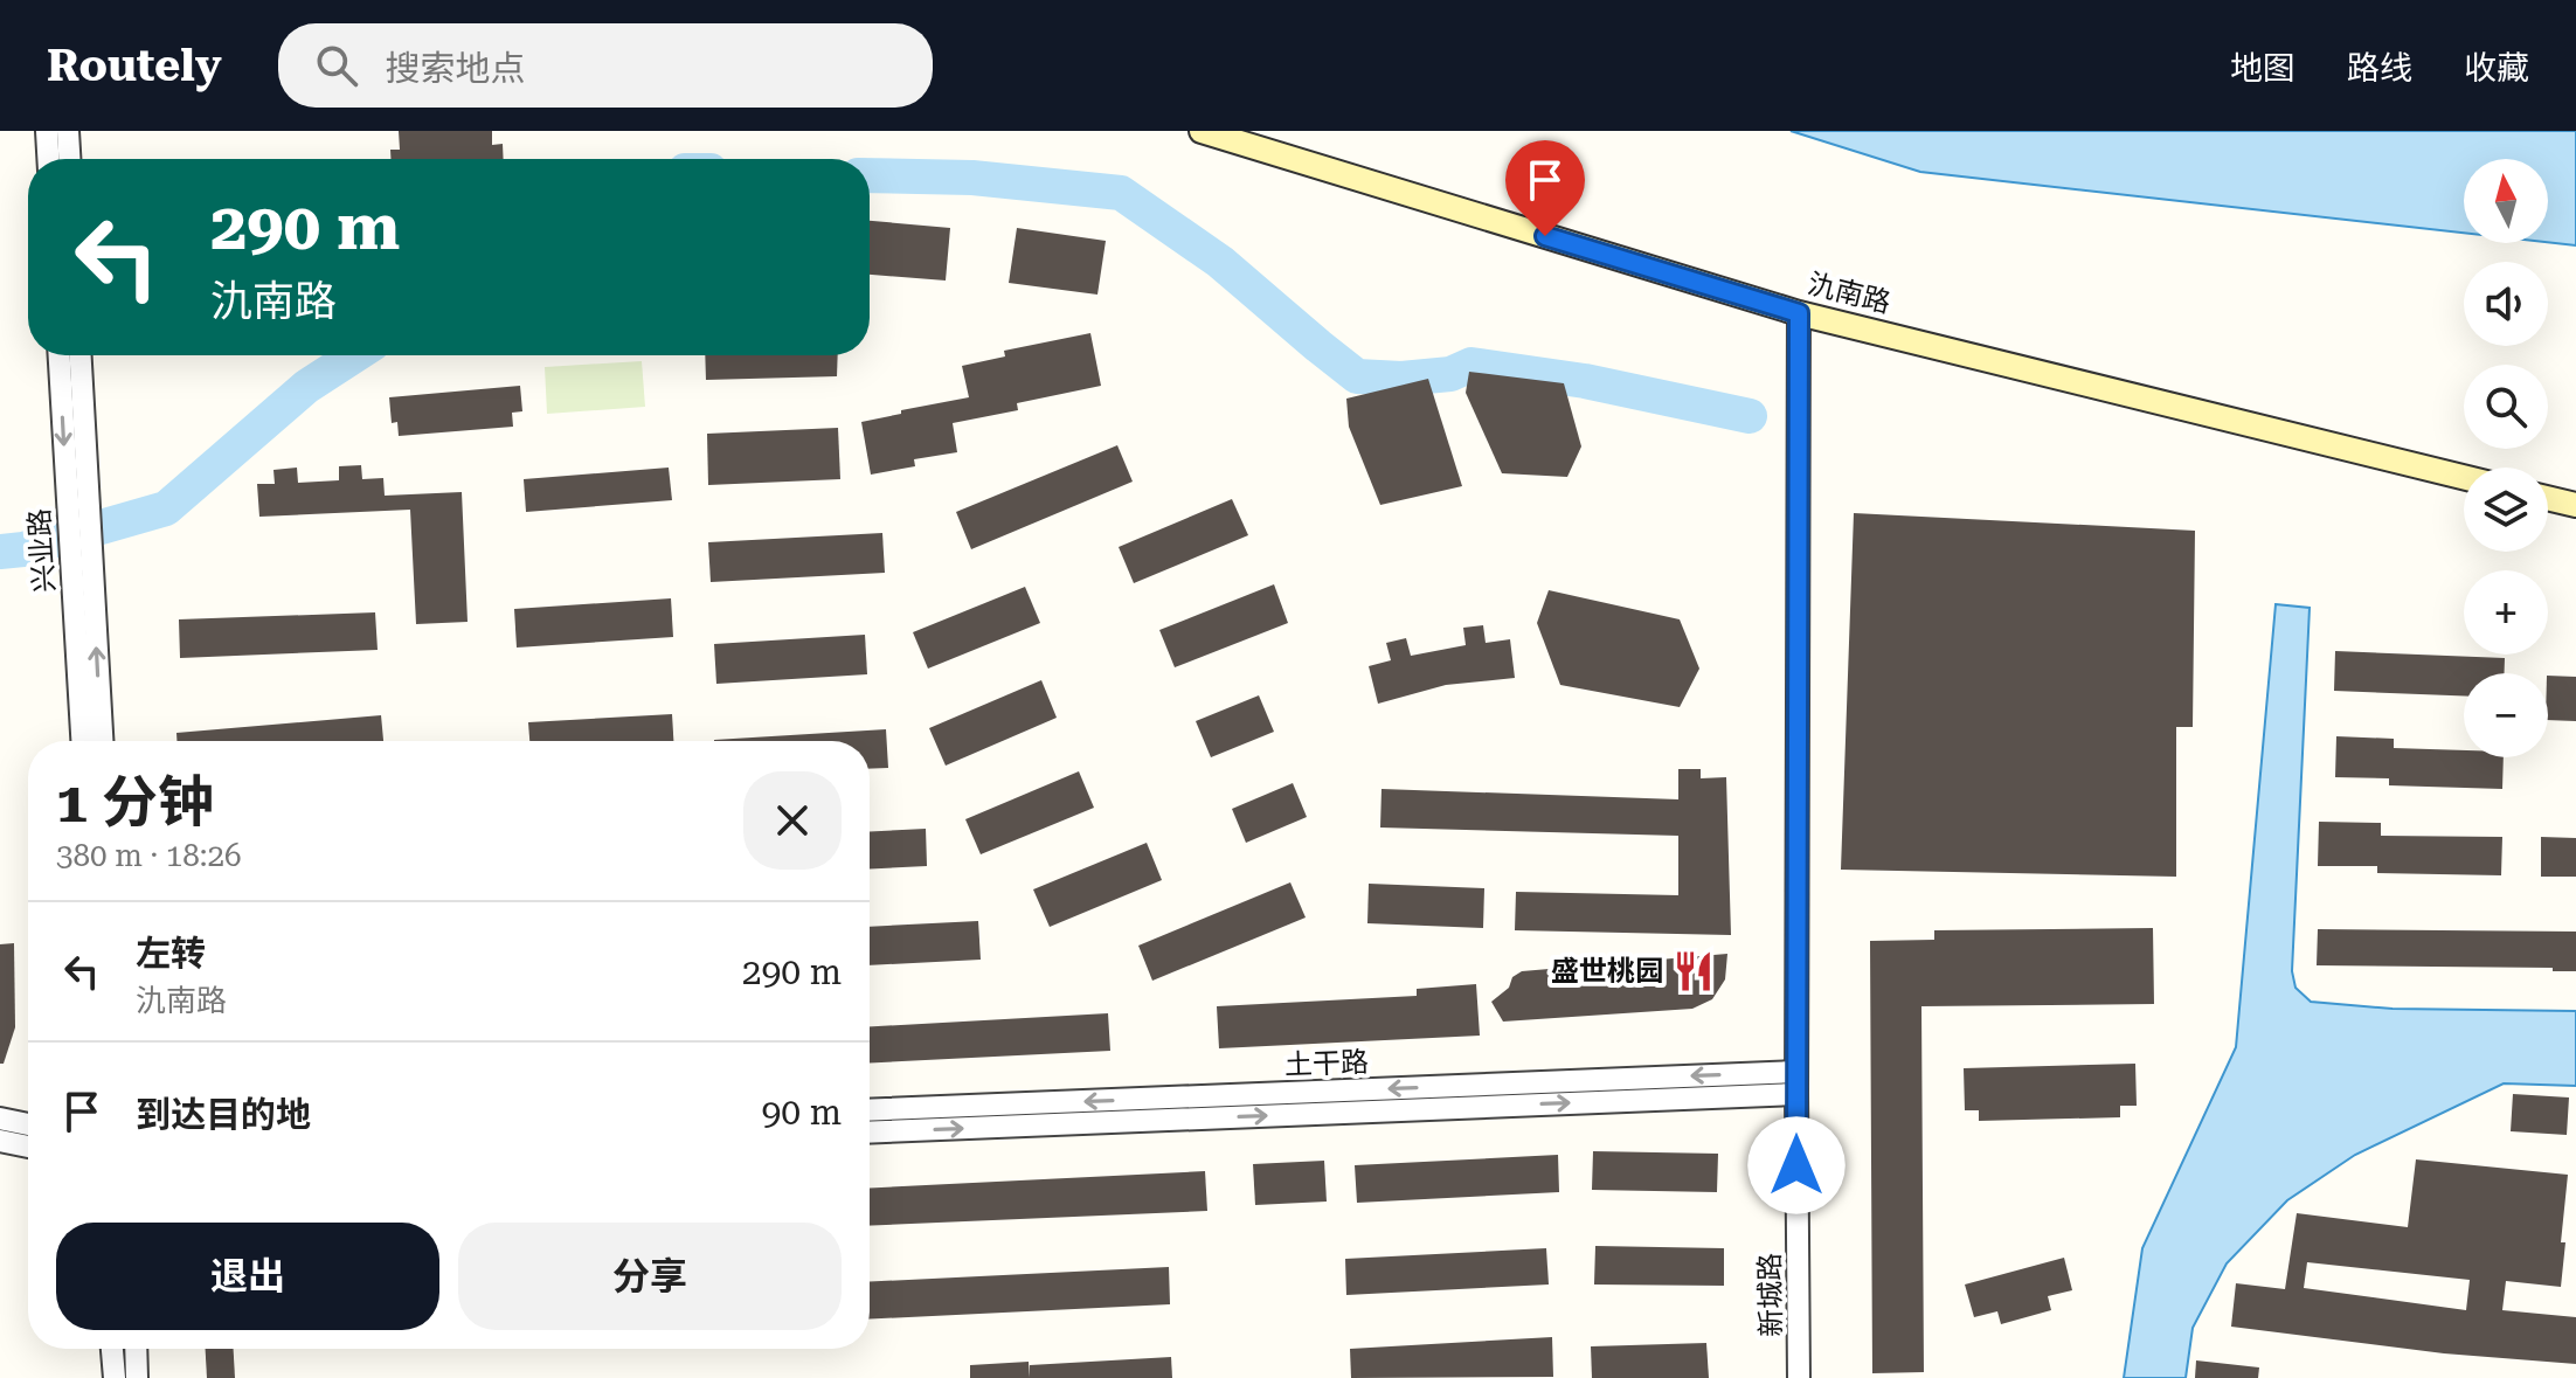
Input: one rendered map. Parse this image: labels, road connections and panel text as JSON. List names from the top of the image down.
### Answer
{
  "streets": {
    "main road": ["氿南路"],
    "street": ["兴业路", "土干路", "新城路"]
  },
  "crossings": [
    ["氿南路", "新城路"],
    ["土干路", "新城路"]
  ],
  "places": {
    "restaurant": ["盛世桃园"]
  },
  "north": "top",
  "page": {
    "header": "Routely",
    "search": "搜索地点",
    "nav": ["地图", "路线", "收藏"],
    "map_buttons": ["+", "−"],
    "turn": ["290 m", "氿南路"],
    "heading": ["1 分钟", "380 m · 18:26"],
    "list": [
      {
        "name": "左转",
        "note": "氿南路",
        "value": "290 m"
      },
      {
        "name": "到达目的地",
        "value": "90 m"
      }
    ],
    "buttons": ["退出", "分享"]
  }
}
